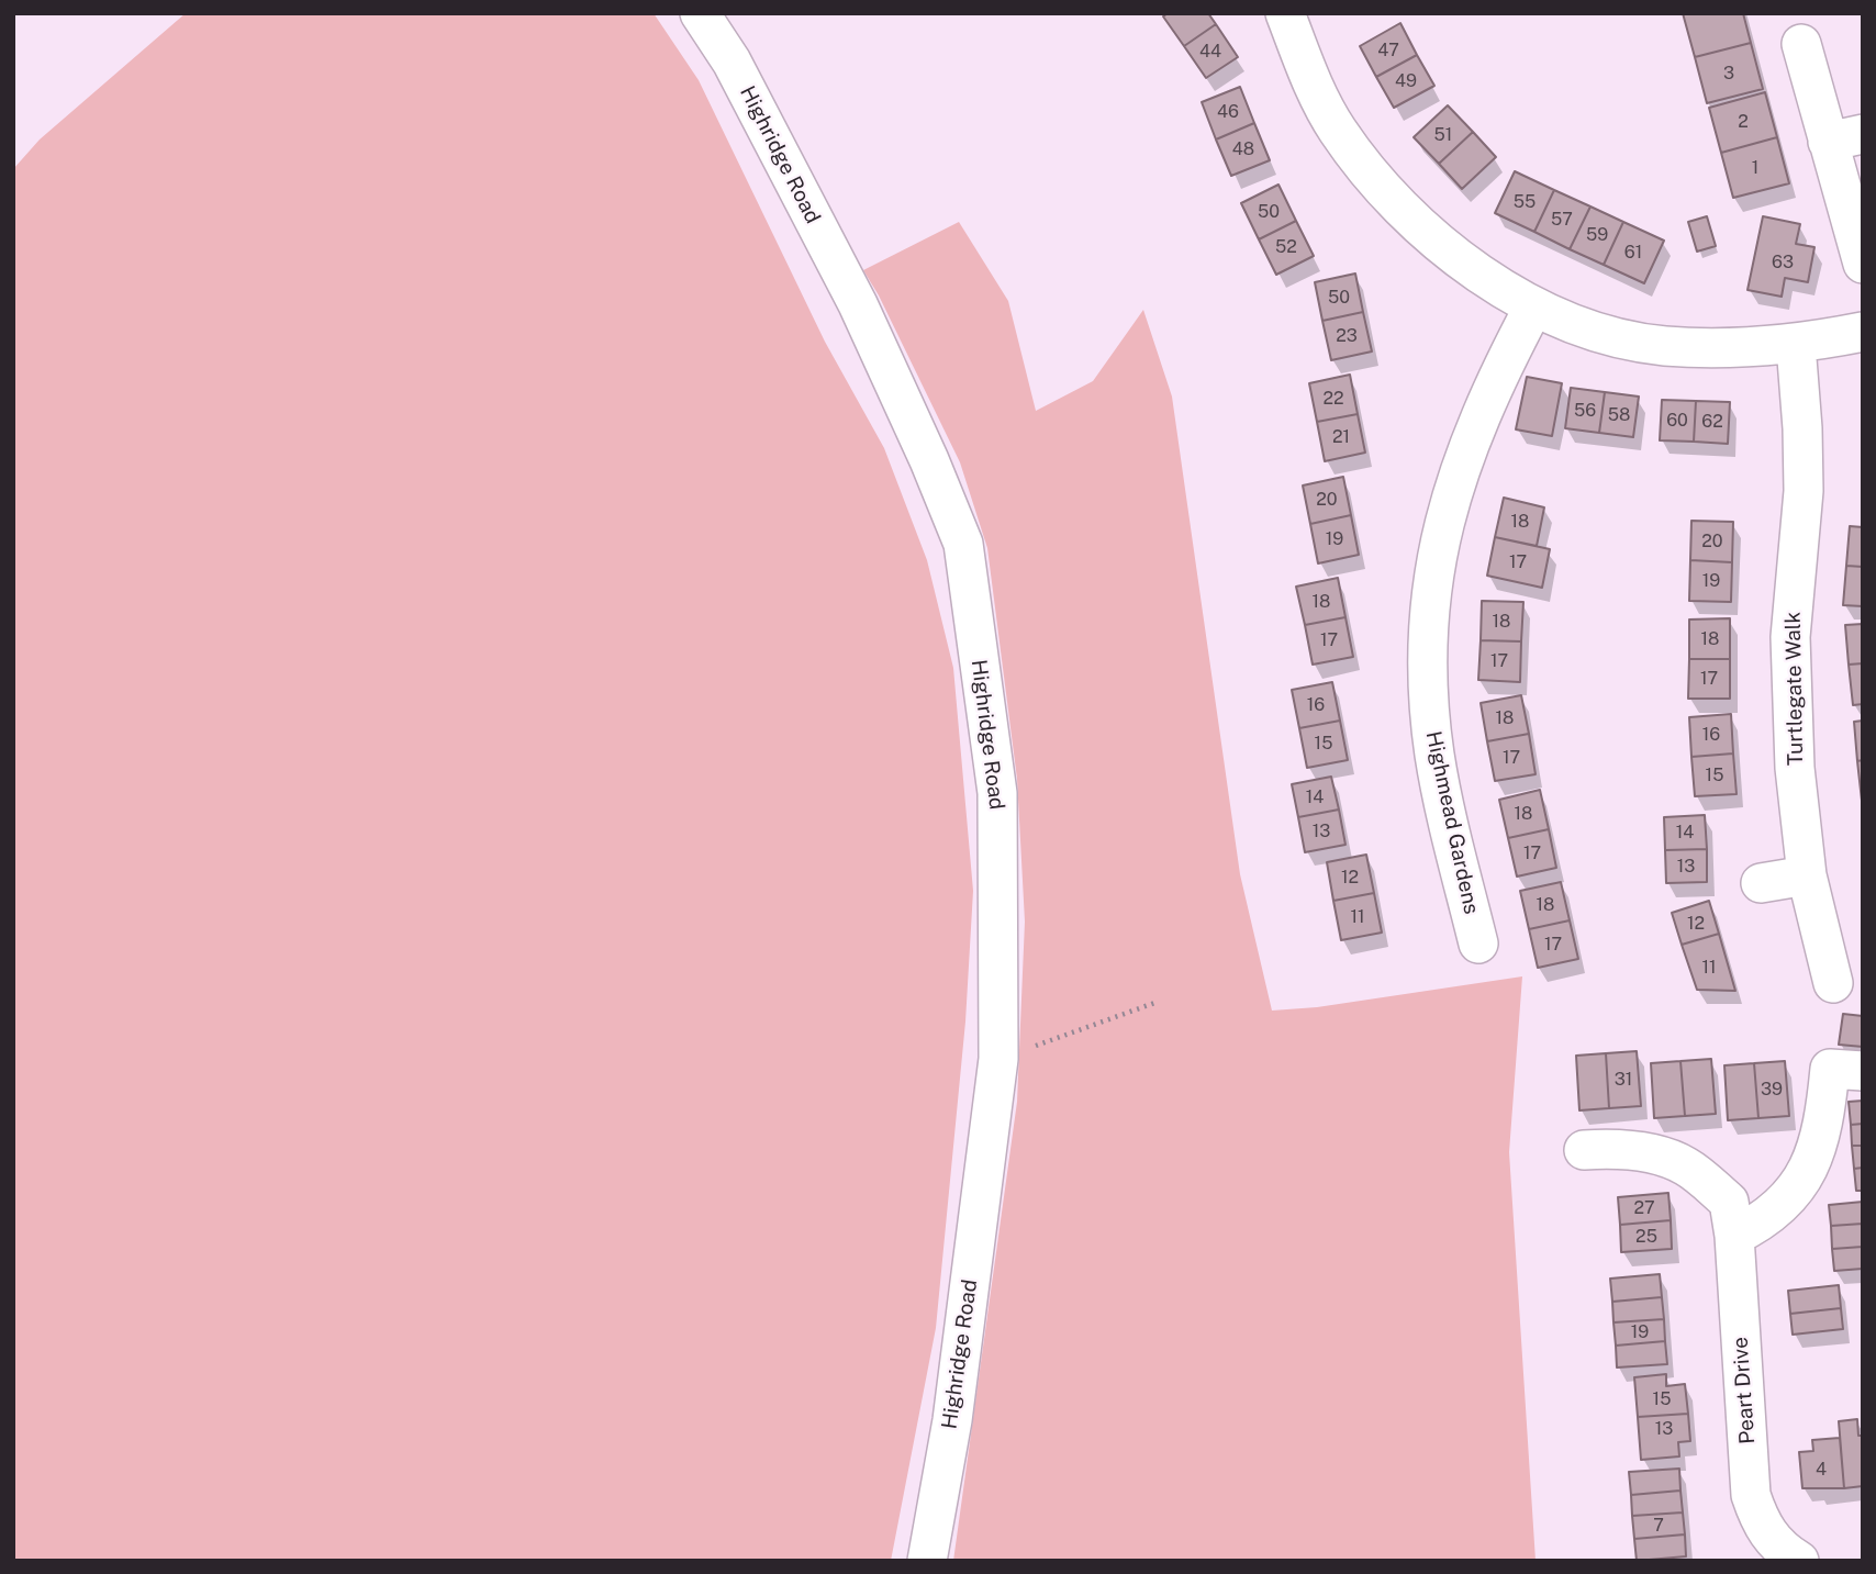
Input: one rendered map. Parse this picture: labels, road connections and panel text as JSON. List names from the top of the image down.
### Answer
{
  "streets": {
    "street": [
      "Highridge Road",
      "Turtlegate Walk",
      "Highmead Gardens",
      "Peart Drive"
    ]
  },
  "house_numbers": [
    "47",
    "44",
    "3",
    "49",
    "46",
    "2",
    "51",
    "48",
    "1",
    "55",
    "50",
    "57",
    "59",
    "52",
    "61",
    "63",
    "50",
    "23",
    "22",
    "56",
    "58",
    "60",
    "62",
    "21",
    "20",
    "18",
    "19",
    "20",
    "17",
    "19",
    "18",
    "18",
    "18",
    "17",
    "17",
    "17",
    "16",
    "18",
    "16",
    "15",
    "17",
    "15",
    "14",
    "18",
    "13",
    "14",
    "17",
    "13",
    "12",
    "18",
    "11",
    "12",
    "17",
    "11",
    "31",
    "39",
    "27",
    "25",
    "19",
    "15",
    "13",
    "4",
    "7"
  ]
}
